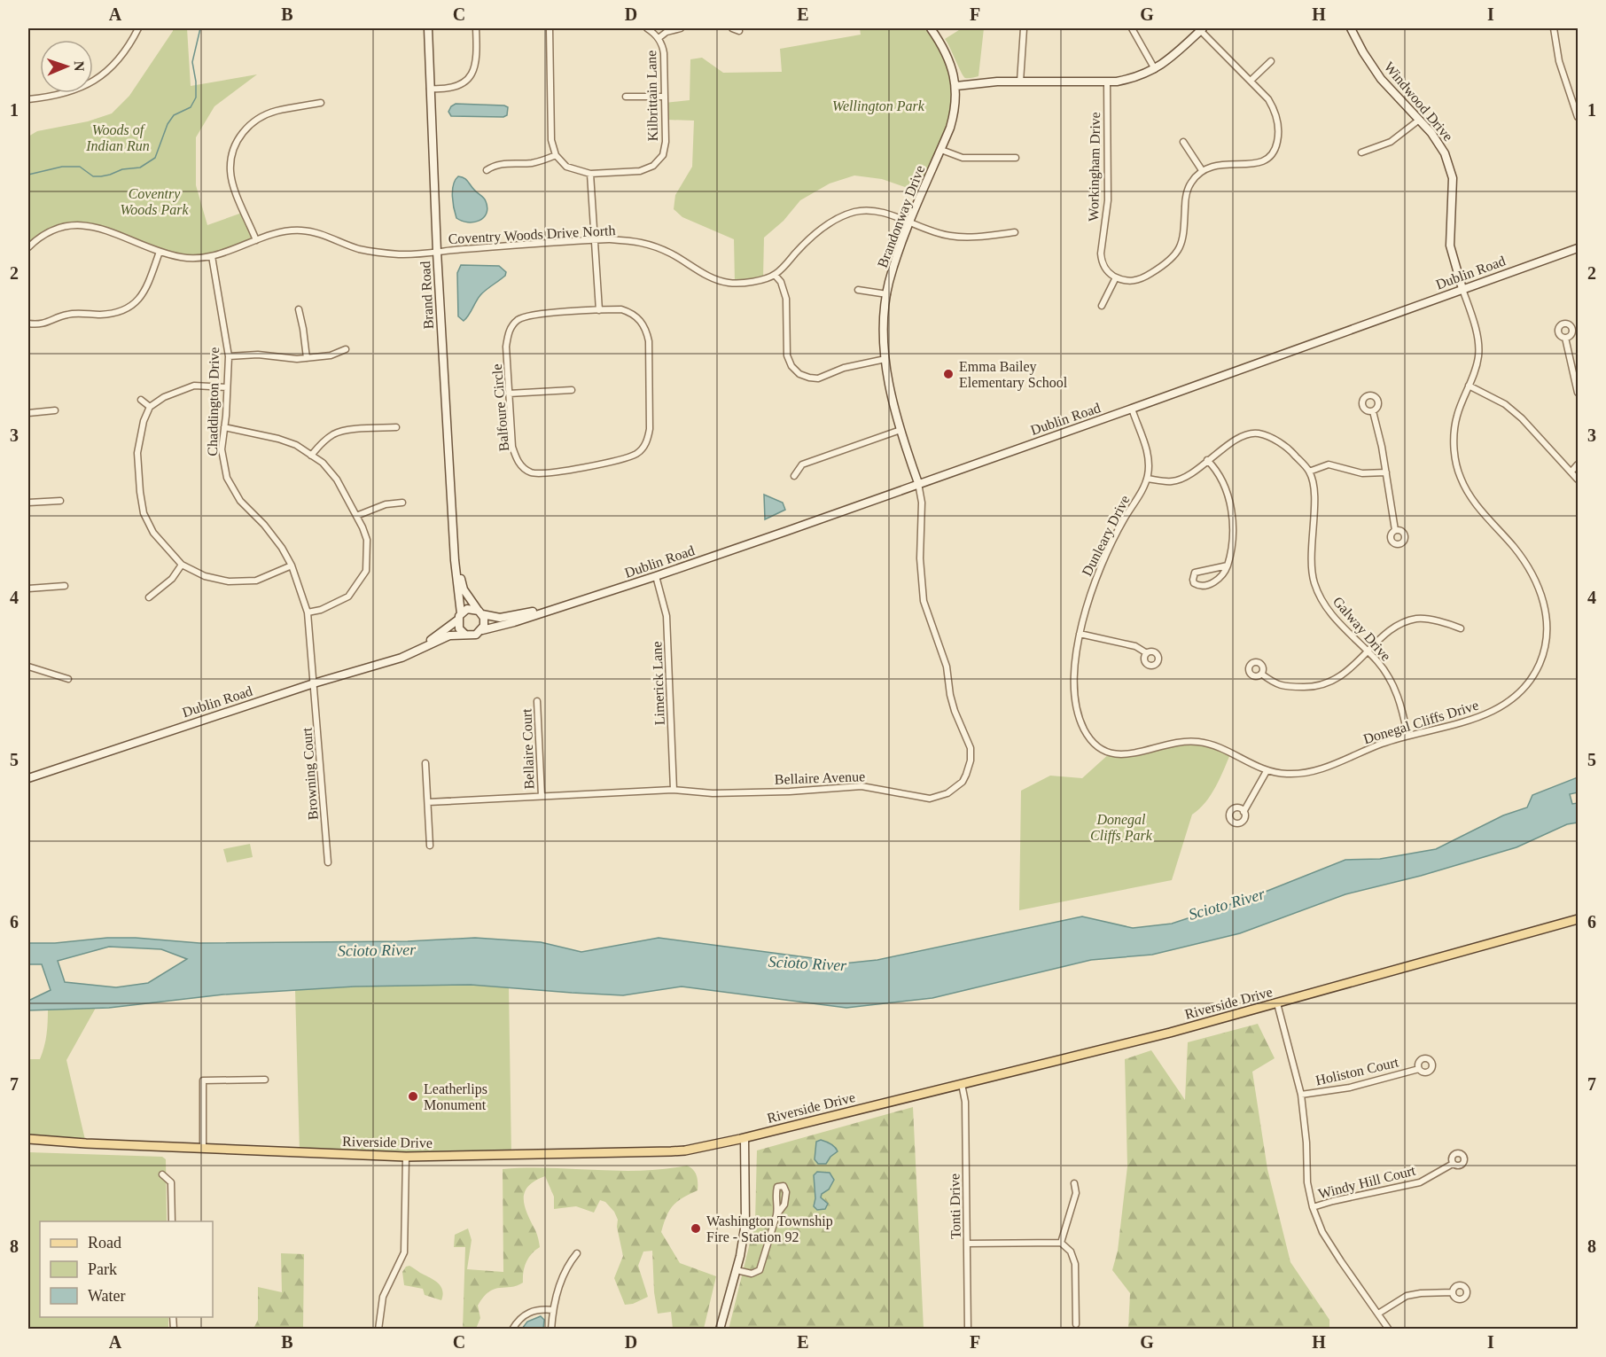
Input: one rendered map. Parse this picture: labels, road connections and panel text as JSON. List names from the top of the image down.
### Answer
{
  "streets": {
    "main road": [
      "Windwood Drive",
      "Brandonway Drive",
      "Dublin Road",
      "Brand Road",
      "Riverside Drive"
    ],
    "street": [
      "Kilbrittain Lane",
      "Workingham Drive",
      "Coventry Woods Drive North",
      "Chaddington Drive",
      "Balfoure Circle",
      "Dunleary Drive",
      "Galway Drive",
      "Limerick Lane",
      "Donegal Cliffs Drive",
      "Bellaire Court",
      "Browning Court",
      "Bellaire Avenue",
      "Holiston Court",
      "Windy Hill Court",
      "Tonti Drive"
    ]
  },
  "crossings": [
    ["Windwood Drive", "Dublin Road"],
    ["Windwood Drive", "Donegal Cliffs Drive"],
    ["Brandonway Drive", "Dublin Road"],
    ["Brandonway Drive", "Bellaire Avenue"],
    ["Coventry Woods Drive North", "Brand Road"],
    ["Coventry Woods Drive North", "Chaddington Drive"],
    ["Dublin Road", "Brand Road"],
    ["Dublin Road", "Chaddington Drive"],
    ["Dublin Road", "Dunleary Drive"],
    ["Dublin Road", "Limerick Lane"],
    ["Dublin Road", "Donegal Cliffs Drive"],
    ["Dublin Road", "Browning Court"],
    ["Dublin Road", "Bellaire Avenue"],
    ["Chaddington Drive", "Browning Court"],
    ["Dunleary Drive", "Donegal Cliffs Drive"],
    ["Galway Drive", "Donegal Cliffs Drive"],
    ["Limerick Lane", "Bellaire Avenue"],
    ["Bellaire Court", "Bellaire Avenue"],
    ["Riverside Drive", "Tonti Drive"]
  ],
  "water": ["Scioto River"],
  "parks": [
    "Wellington Park",
    "Woods of Indian Run",
    "Coventry Woods Park",
    "Donegal Cliffs Park"
  ],
  "places": ["Emma Bailey Elementary School", "Leatherlips Monument", "Washington Township Fire - Station 92"],
  "legend": ["Road", "Park", "Water"],
  "north": "right",
  "grid": {
    "columns": [
      "A",
      "B",
      "C",
      "D",
      "E",
      "F",
      "G",
      "H",
      "I"
    ],
    "rows": [
      "1",
      "2",
      "3",
      "4",
      "5",
      "6",
      "7",
      "8"
    ]
  }
}
